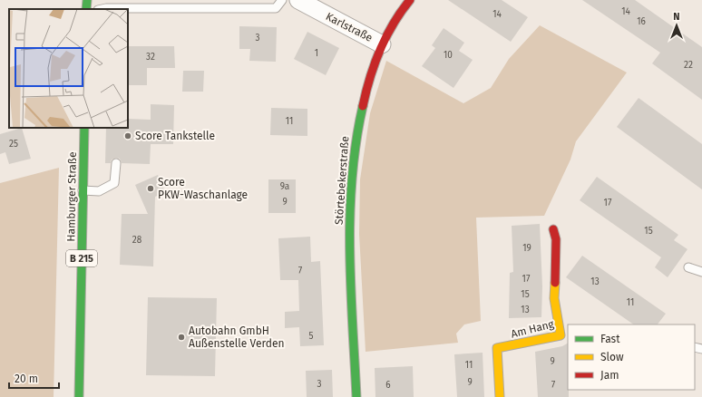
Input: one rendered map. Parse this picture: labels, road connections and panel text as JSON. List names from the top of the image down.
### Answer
{
  "streets": {
    "street": [
      "Karlstraße",
      "Störtebekerstraße",
      "Hamburger Straße",
      "B 215",
      "Am Hang"
    ]
  },
  "crossings": [
    ["Karlstraße", "Störtebekerstraße"]
  ],
  "places": ["Score Tankstelle", "Score PKW-Waschanlage", "Autobahn GmbH Außenstelle Verden"],
  "house_numbers": [
    "14",
    "14",
    "16",
    "3",
    "1",
    "10",
    "32",
    "22",
    "11",
    "25",
    "9a",
    "9",
    "17",
    "15",
    "28",
    "19",
    "7",
    "17",
    "13",
    "15",
    "11",
    "13",
    "5",
    "9",
    "11",
    "9",
    "3",
    "6",
    "7"
  ],
  "legend": ["Fast", "Slow", "Jam"],
  "scale_bar": "20 m",
  "north": "top"
}
